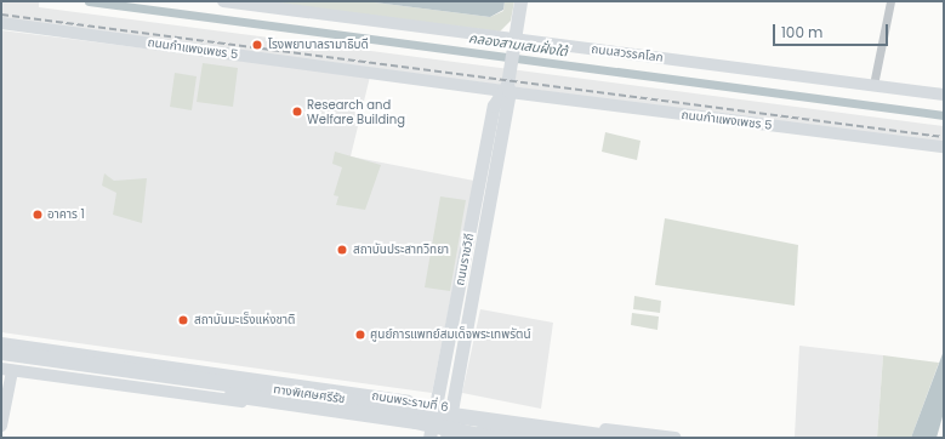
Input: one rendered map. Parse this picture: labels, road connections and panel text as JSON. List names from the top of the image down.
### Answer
{
  "streets": {
    "highway": ["ทางพิเศษศรีรัช"],
    "main road": ["ถนนราชวิถี"],
    "street": ["ถนนกำแพงเพชร 5", "ถนนสวรรคโลก", "ถนนพระรามที่ 6"]
  },
  "crossings": [
    ["ถนนกำแพงเพชร 5", "ถนนราชวิถี"],
    ["ถนนสวรรคโลก", "ถนนราชวิถี"],
    ["ถนนราชวิถี", "ถนนพระรามที่ 6"],
    ["ทางพิเศษศรีรัช", "ถนนพระรามที่ 6"]
  ],
  "water": ["คลองสามเสนฝั่งใต้"],
  "places": [
    "โรงพยาบาลรามาธิบดี",
    "Research and Welfare Building",
    "อาคาร 1",
    "สถาบันประสาทวิทยา",
    "สถาบันมะเร็งแห่งชาติ",
    "ศูนย์การแพทย์สมเด็จพระเทพรัตน์"
  ],
  "scale_bar": "100 m"
}
